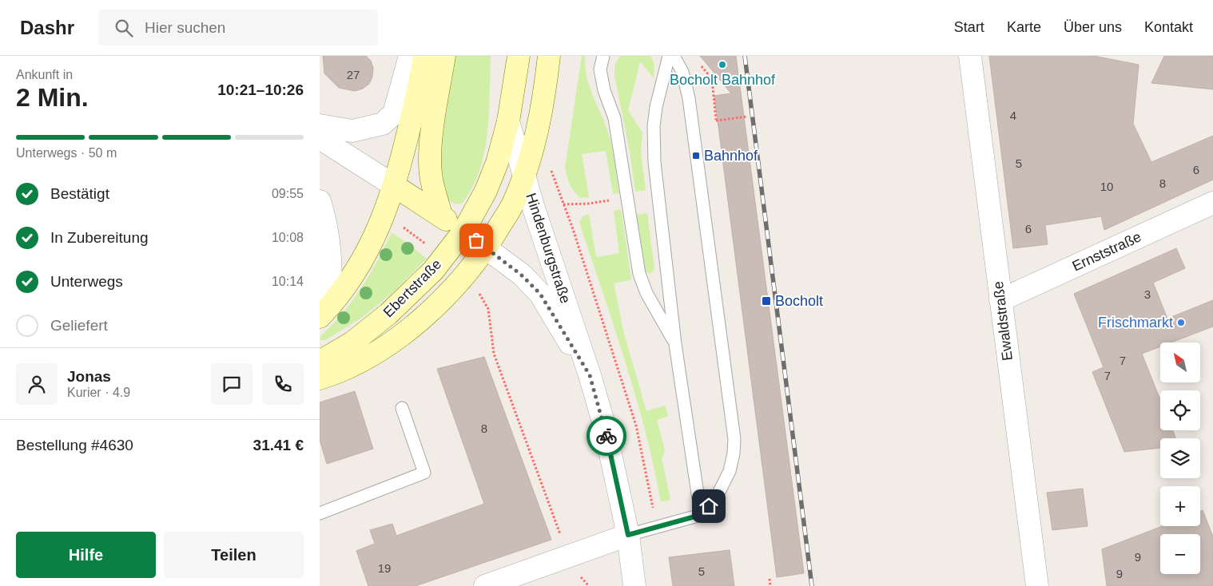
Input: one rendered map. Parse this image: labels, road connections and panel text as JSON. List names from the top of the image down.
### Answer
{
  "streets": {
    "main road": ["Ebertstraße"],
    "street": ["Hindenburgstraße", "Ernststraße", "Ewaldstraße"]
  },
  "crossings": [
    ["Hindenburgstraße", "Ebertstraße"],
    ["Ernststraße", "Ewaldstraße"]
  ],
  "places": {
    "other": ["Bocholt Bahnhof", "Frischmarkt"],
    "transit": ["Bahnhof", "Bocholt"]
  },
  "house_numbers": [
    "27",
    "4",
    "5",
    "6",
    "8",
    "10",
    "6",
    "3",
    "7",
    "7",
    "8",
    "9",
    "19",
    "5",
    "9"
  ],
  "north": "top left",
  "page": {
    "header": "Dashr",
    "search": "Hier suchen",
    "nav": [
      "Start",
      "Karte",
      "Über uns",
      "Kontakt"
    ],
    "heading": ["2 Min.", "Ankunft in", "10:21–10:26"],
    "panel": [
      "Jonas",
      "Kurier · 4.9",
      "Bestellung #4630",
      "31.41 €"
    ],
    "bar": "Unterwegs · 50 m",
    "list": [
      ["Bestätigt", "09:55"],
      ["In Zubereitung", "10:08"],
      ["Unterwegs", "10:14"],
      "Geliefert"
    ],
    "map_buttons": ["+", "−"],
    "buttons": ["Hilfe", "Teilen"]
  }
}
